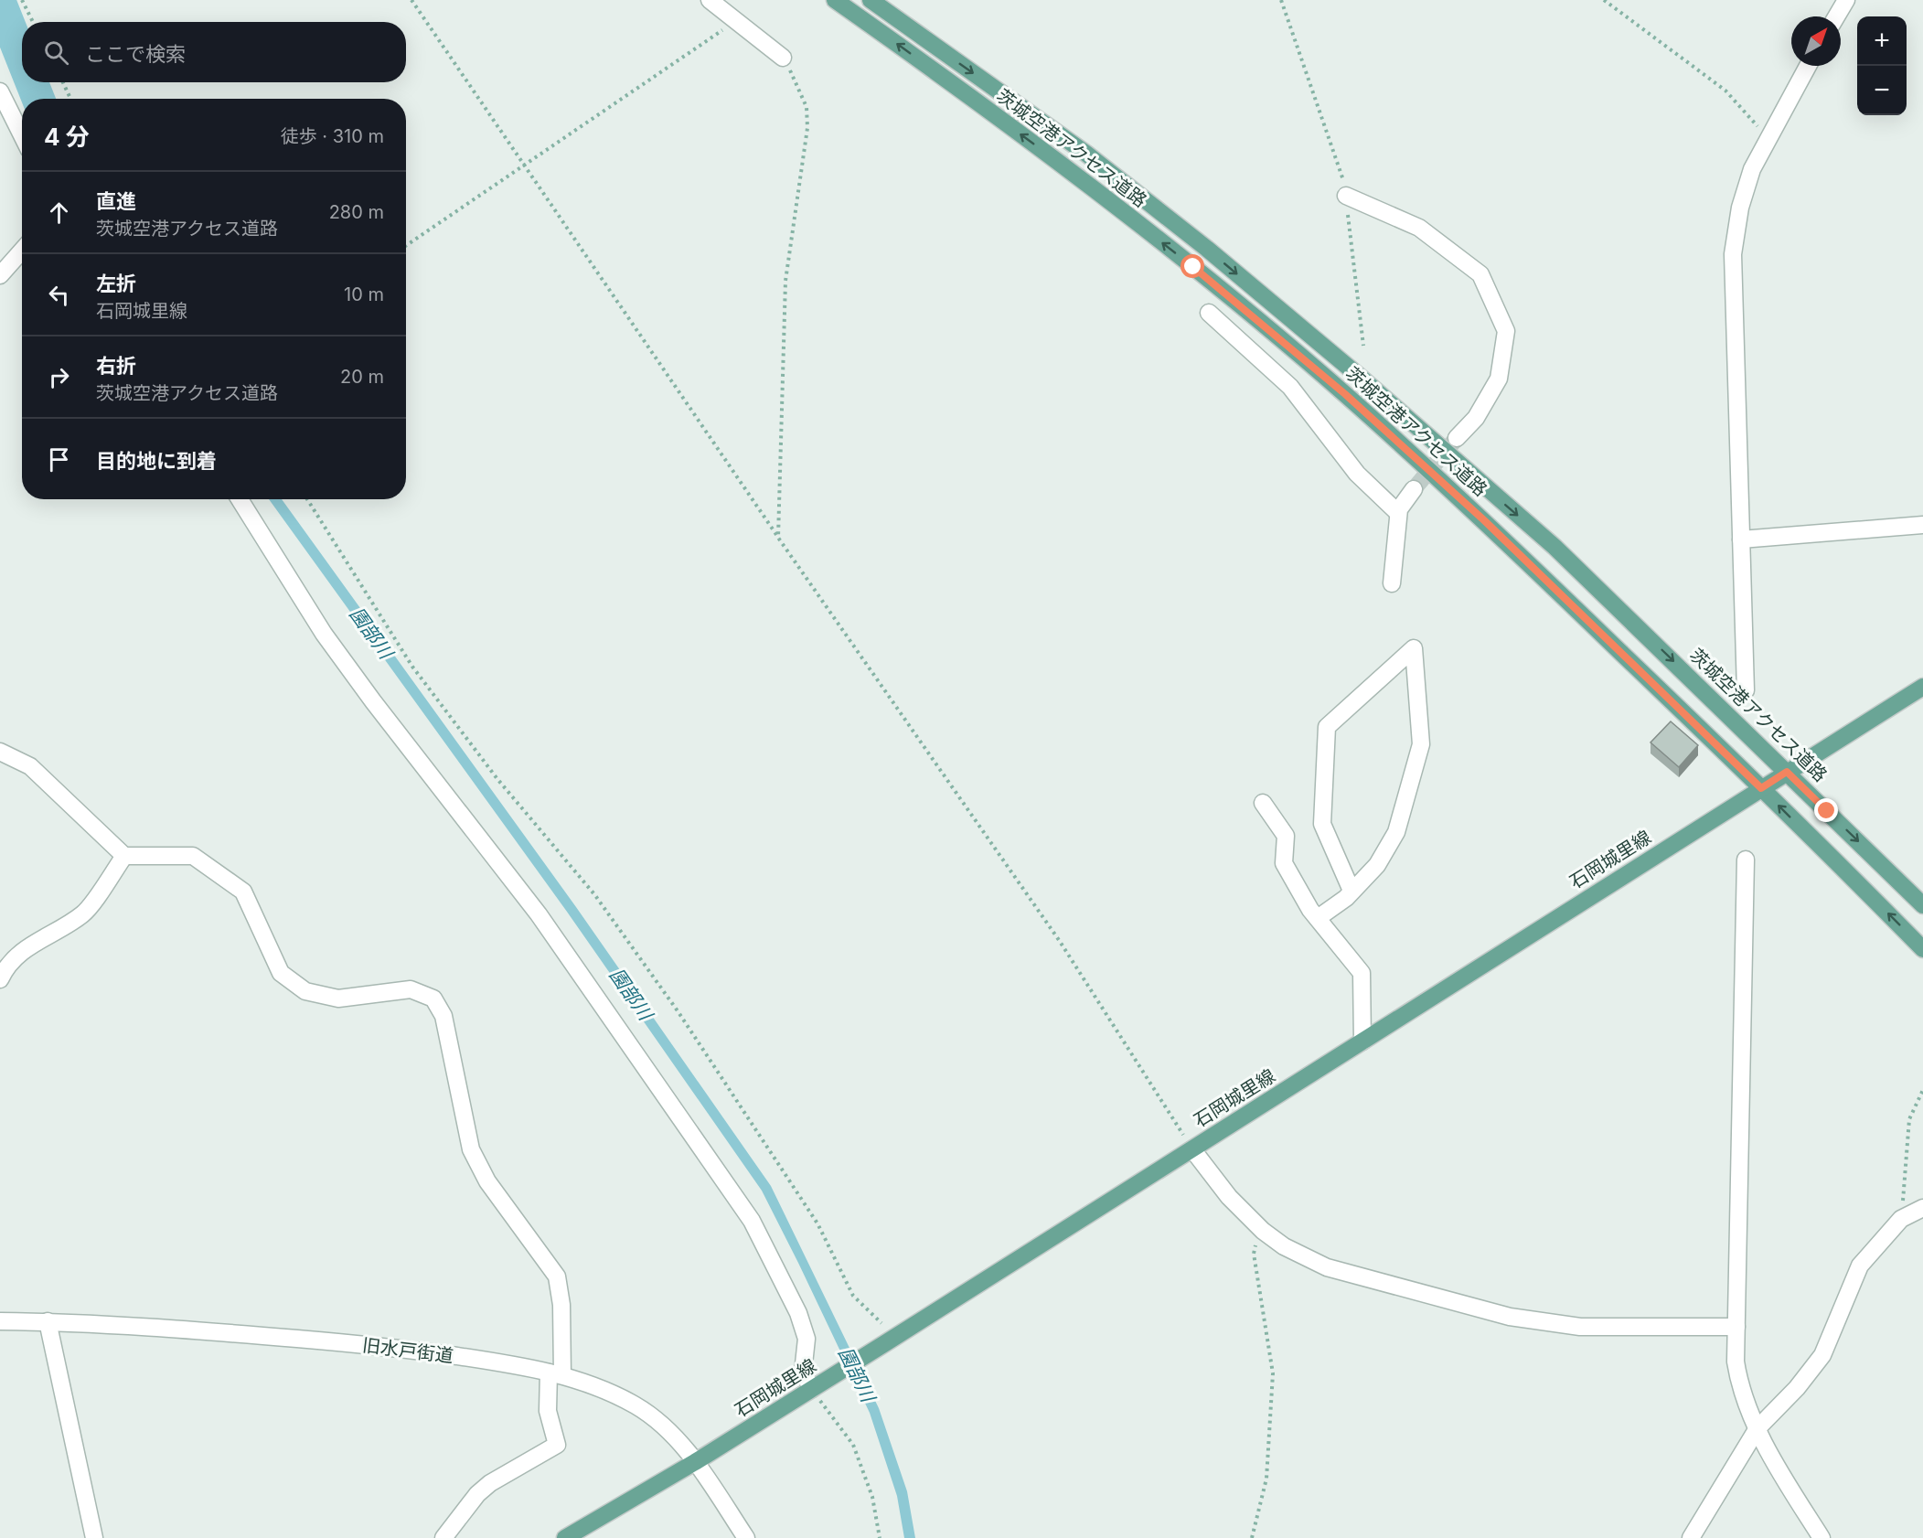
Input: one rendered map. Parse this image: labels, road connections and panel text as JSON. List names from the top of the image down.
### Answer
{
  "streets": {
    "main road": ["茨城空港アクセス道路", "石岡城里線"],
    "street": ["旧水戸街道"]
  },
  "crossings": [
    ["茨城空港アクセス道路", "石岡城里線"],
    ["石岡城里線", "旧水戸街道"]
  ],
  "water": ["園部川"],
  "north": "top right",
  "page": {
    "map_buttons": ["+", "−"],
    "search": "ここで検索",
    "heading": ["4 分", "徒歩 · 310 m"],
    "list": [
      ["直進", "茨城空港アクセス道路", "280 m"],
      ["左折", "石岡城里線", "10 m"],
      ["右折", "茨城空港アクセス道路", "20 m"],
      "目的地に到着"
    ]
  }
}
